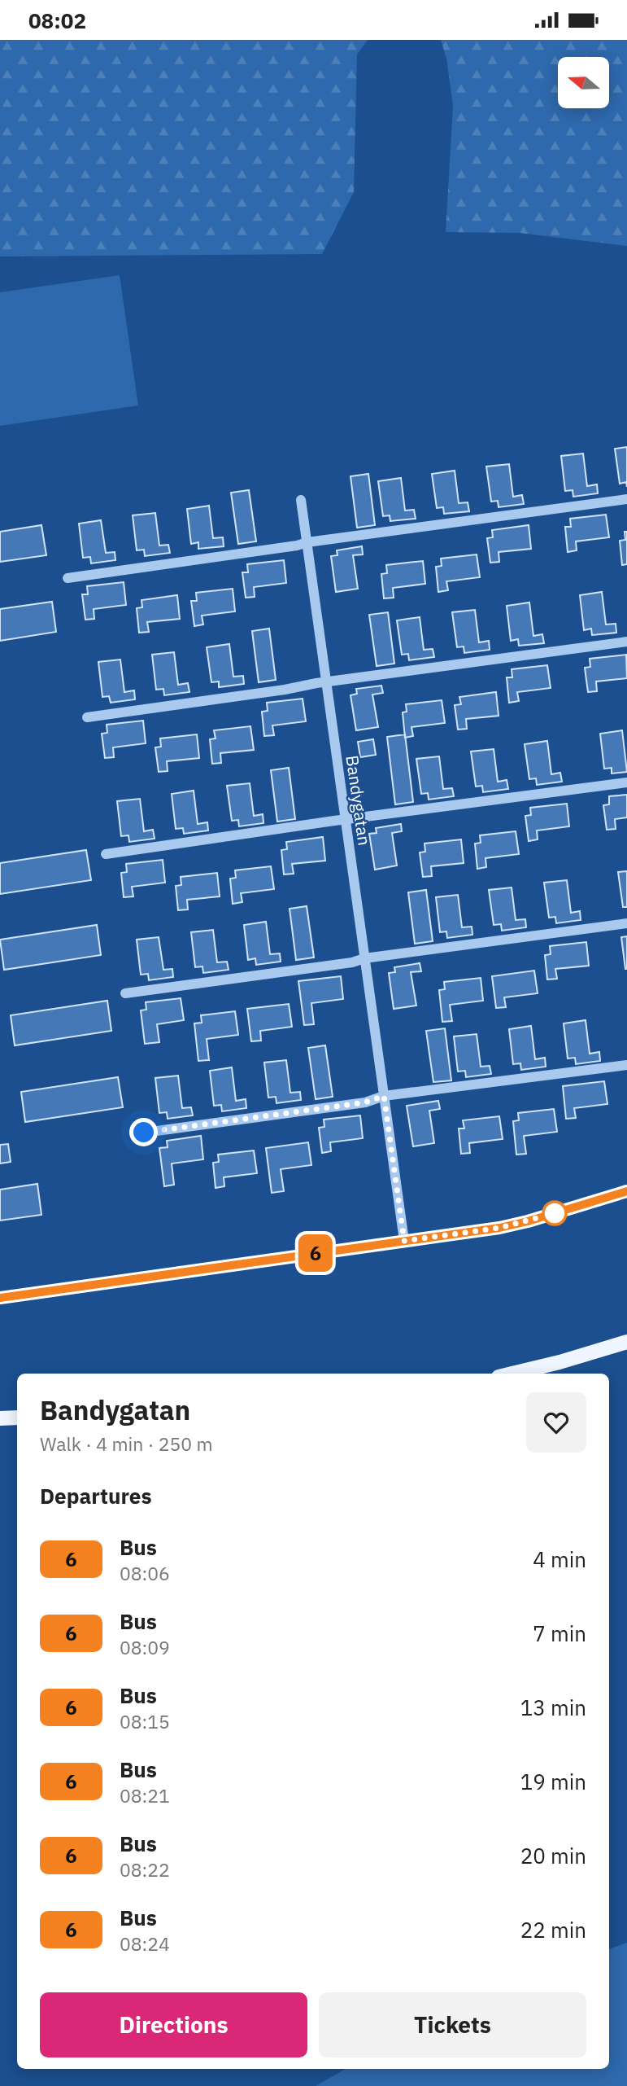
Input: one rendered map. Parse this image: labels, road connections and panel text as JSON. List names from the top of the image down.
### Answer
{
  "streets": {
    "street": ["Bandygatan"]
  },
  "lines": ["bus line 6"],
  "north": "left",
  "page": {
    "status": "08:02",
    "on_map": "6",
    "heading": [
      ["Bandygatan", "Walk · 4 min · 250 m"],
      "Departures"
    ],
    "list": [
      {
        "mark": "6",
        "name": "Bus",
        "note": "08:06",
        "value": "4 min"
      },
      {
        "mark": "6",
        "name": "Bus",
        "note": "08:09",
        "value": "7 min"
      },
      {
        "mark": "6",
        "name": "Bus",
        "note": "08:15",
        "value": "13 min"
      },
      {
        "mark": "6",
        "name": "Bus",
        "note": "08:21",
        "value": "19 min"
      },
      {
        "mark": "6",
        "name": "Bus",
        "note": "08:22",
        "value": "20 min"
      },
      {
        "mark": "6",
        "name": "Bus",
        "note": "08:24",
        "value": "22 min"
      }
    ],
    "buttons": ["Directions", "Tickets"]
  }
}
